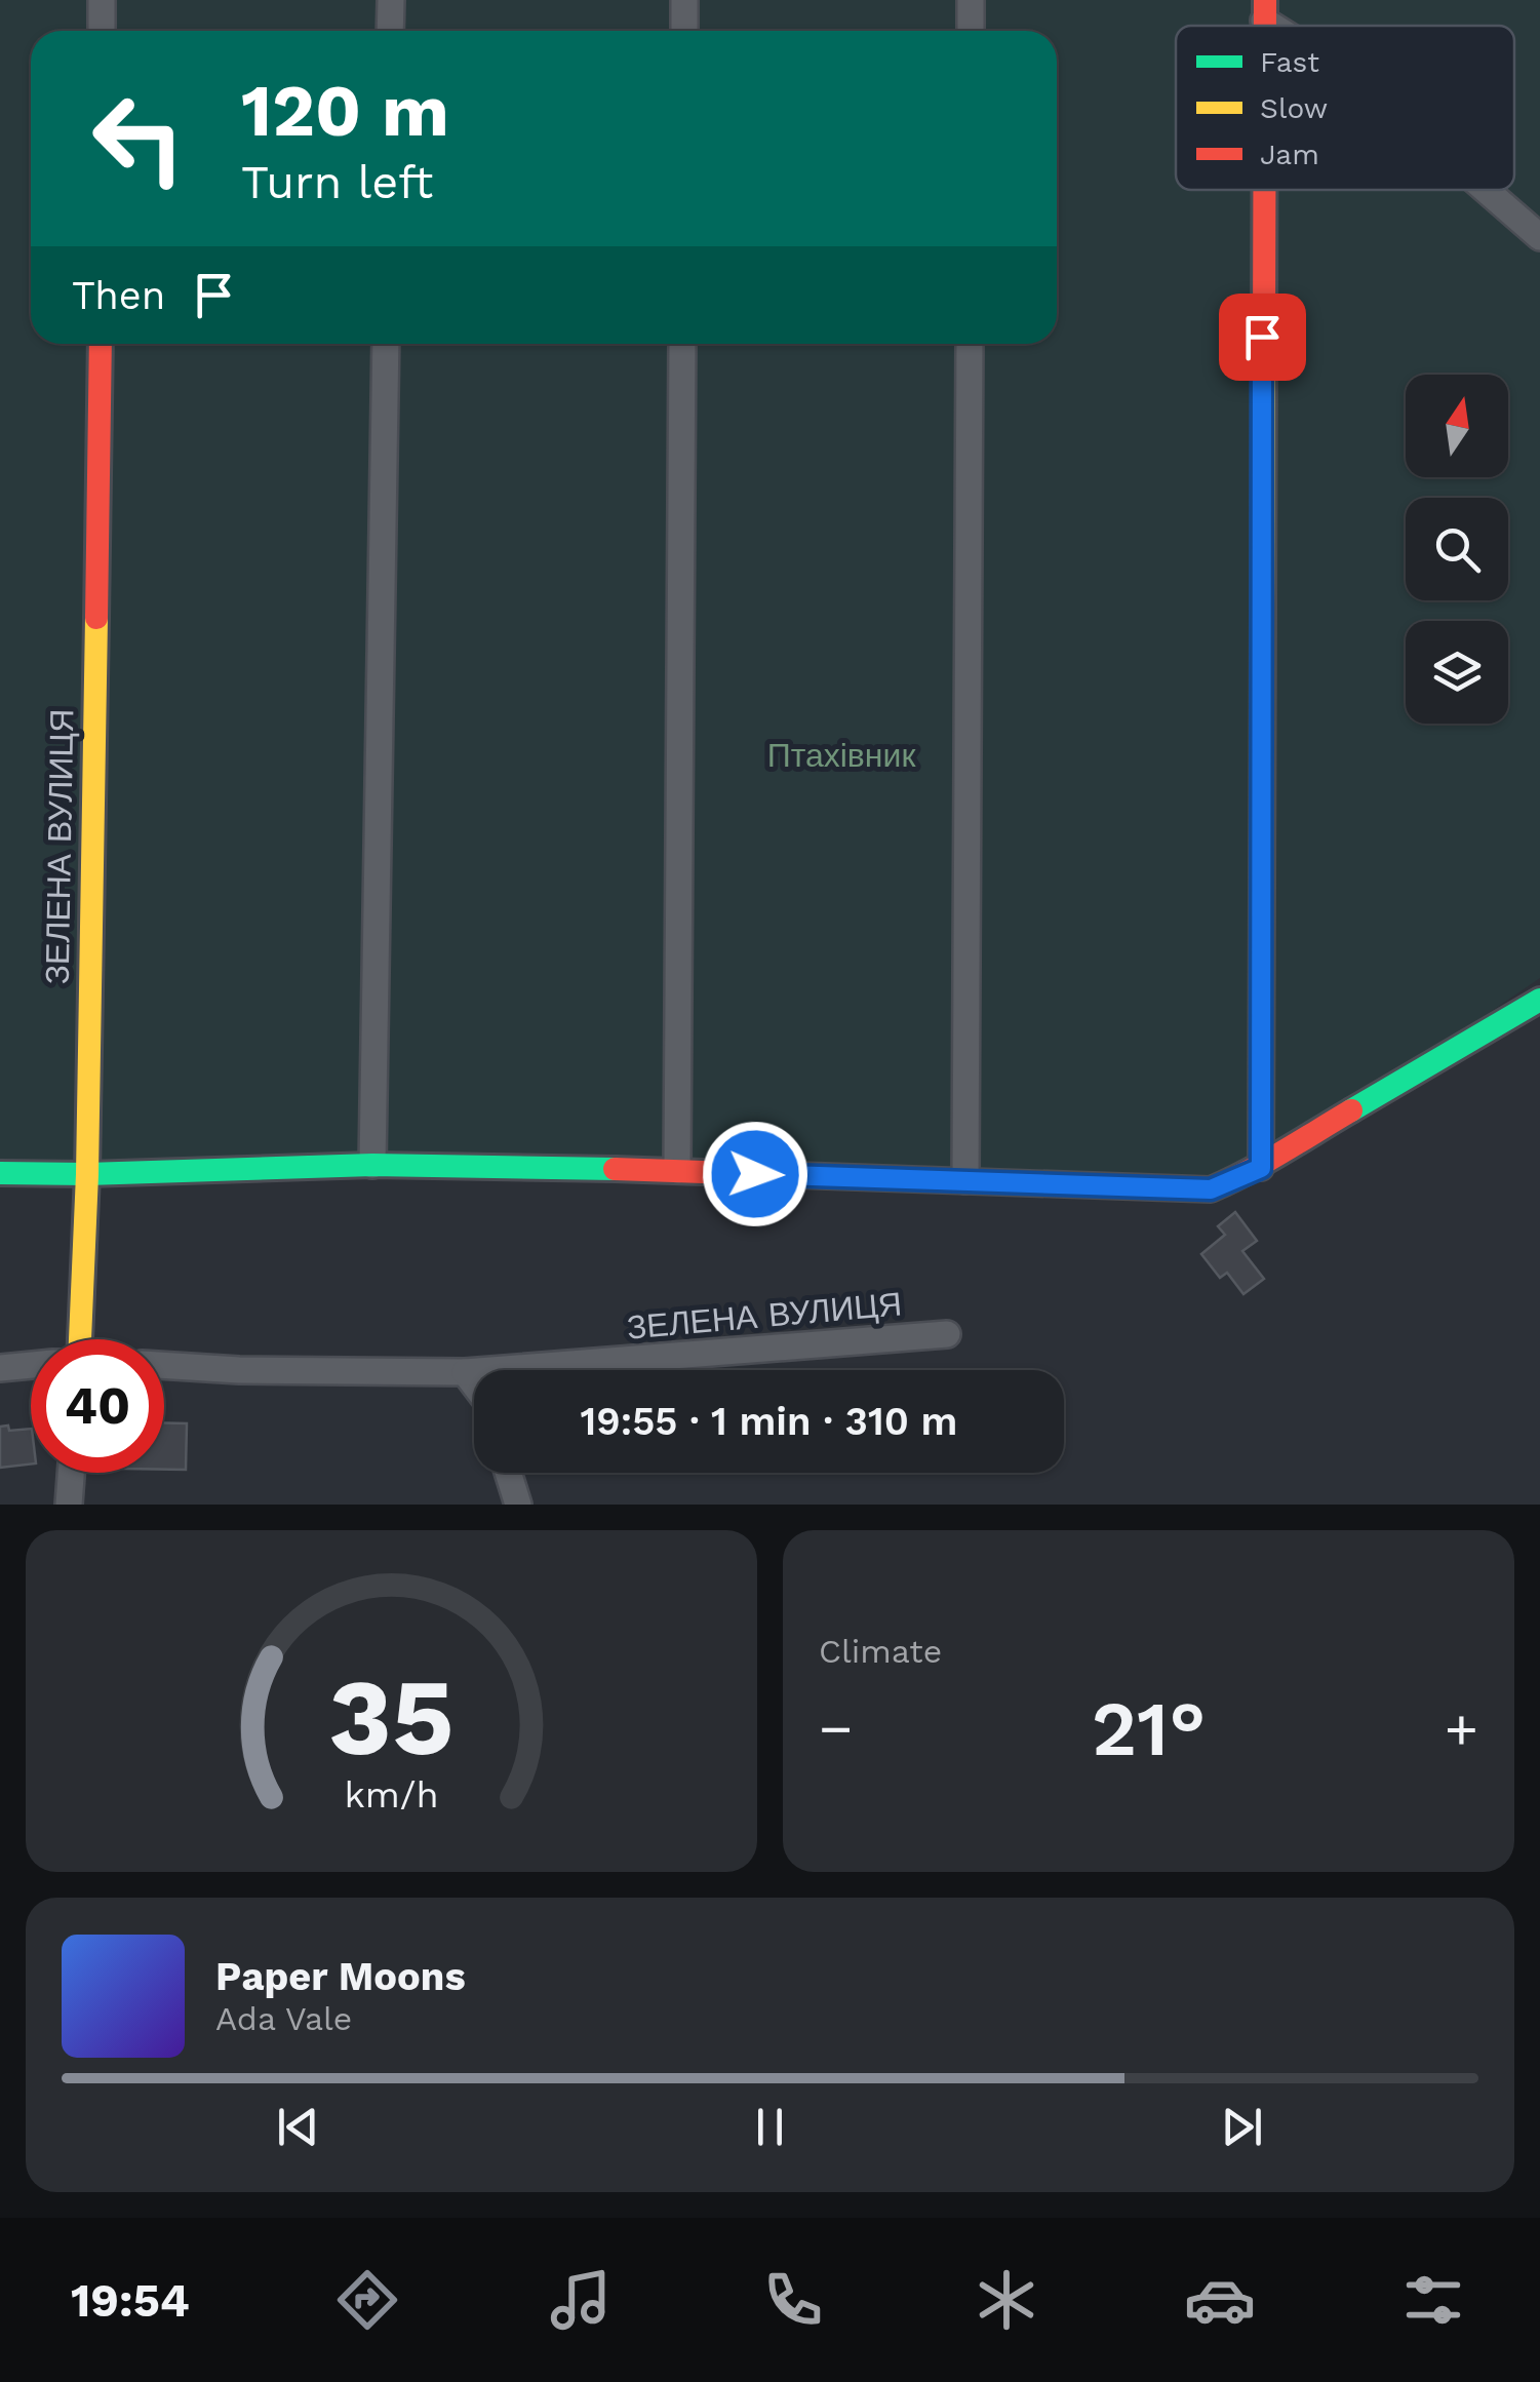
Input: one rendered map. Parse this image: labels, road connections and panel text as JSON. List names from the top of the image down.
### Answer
{
  "streets": {
    "street": ["ЗЕЛЕНА ВУЛИЦЯ"]
  },
  "parks": ["Птахівник"],
  "legend": ["Fast", "Slow", "Jam"],
  "north": "top",
  "page": {
    "turn": ["120 m", "Turn left"],
    "then": "Then",
    "limit": "40",
    "trip": "19:55 · 1 min · 310 m",
    "tile": "Climate",
    "heat": ["−", "21°", "+"],
    "song": ["Paper Moons", "Ada Vale"],
    "tabs": "19:54",
    "gauge": ["35", "km/h"]
  }
}
